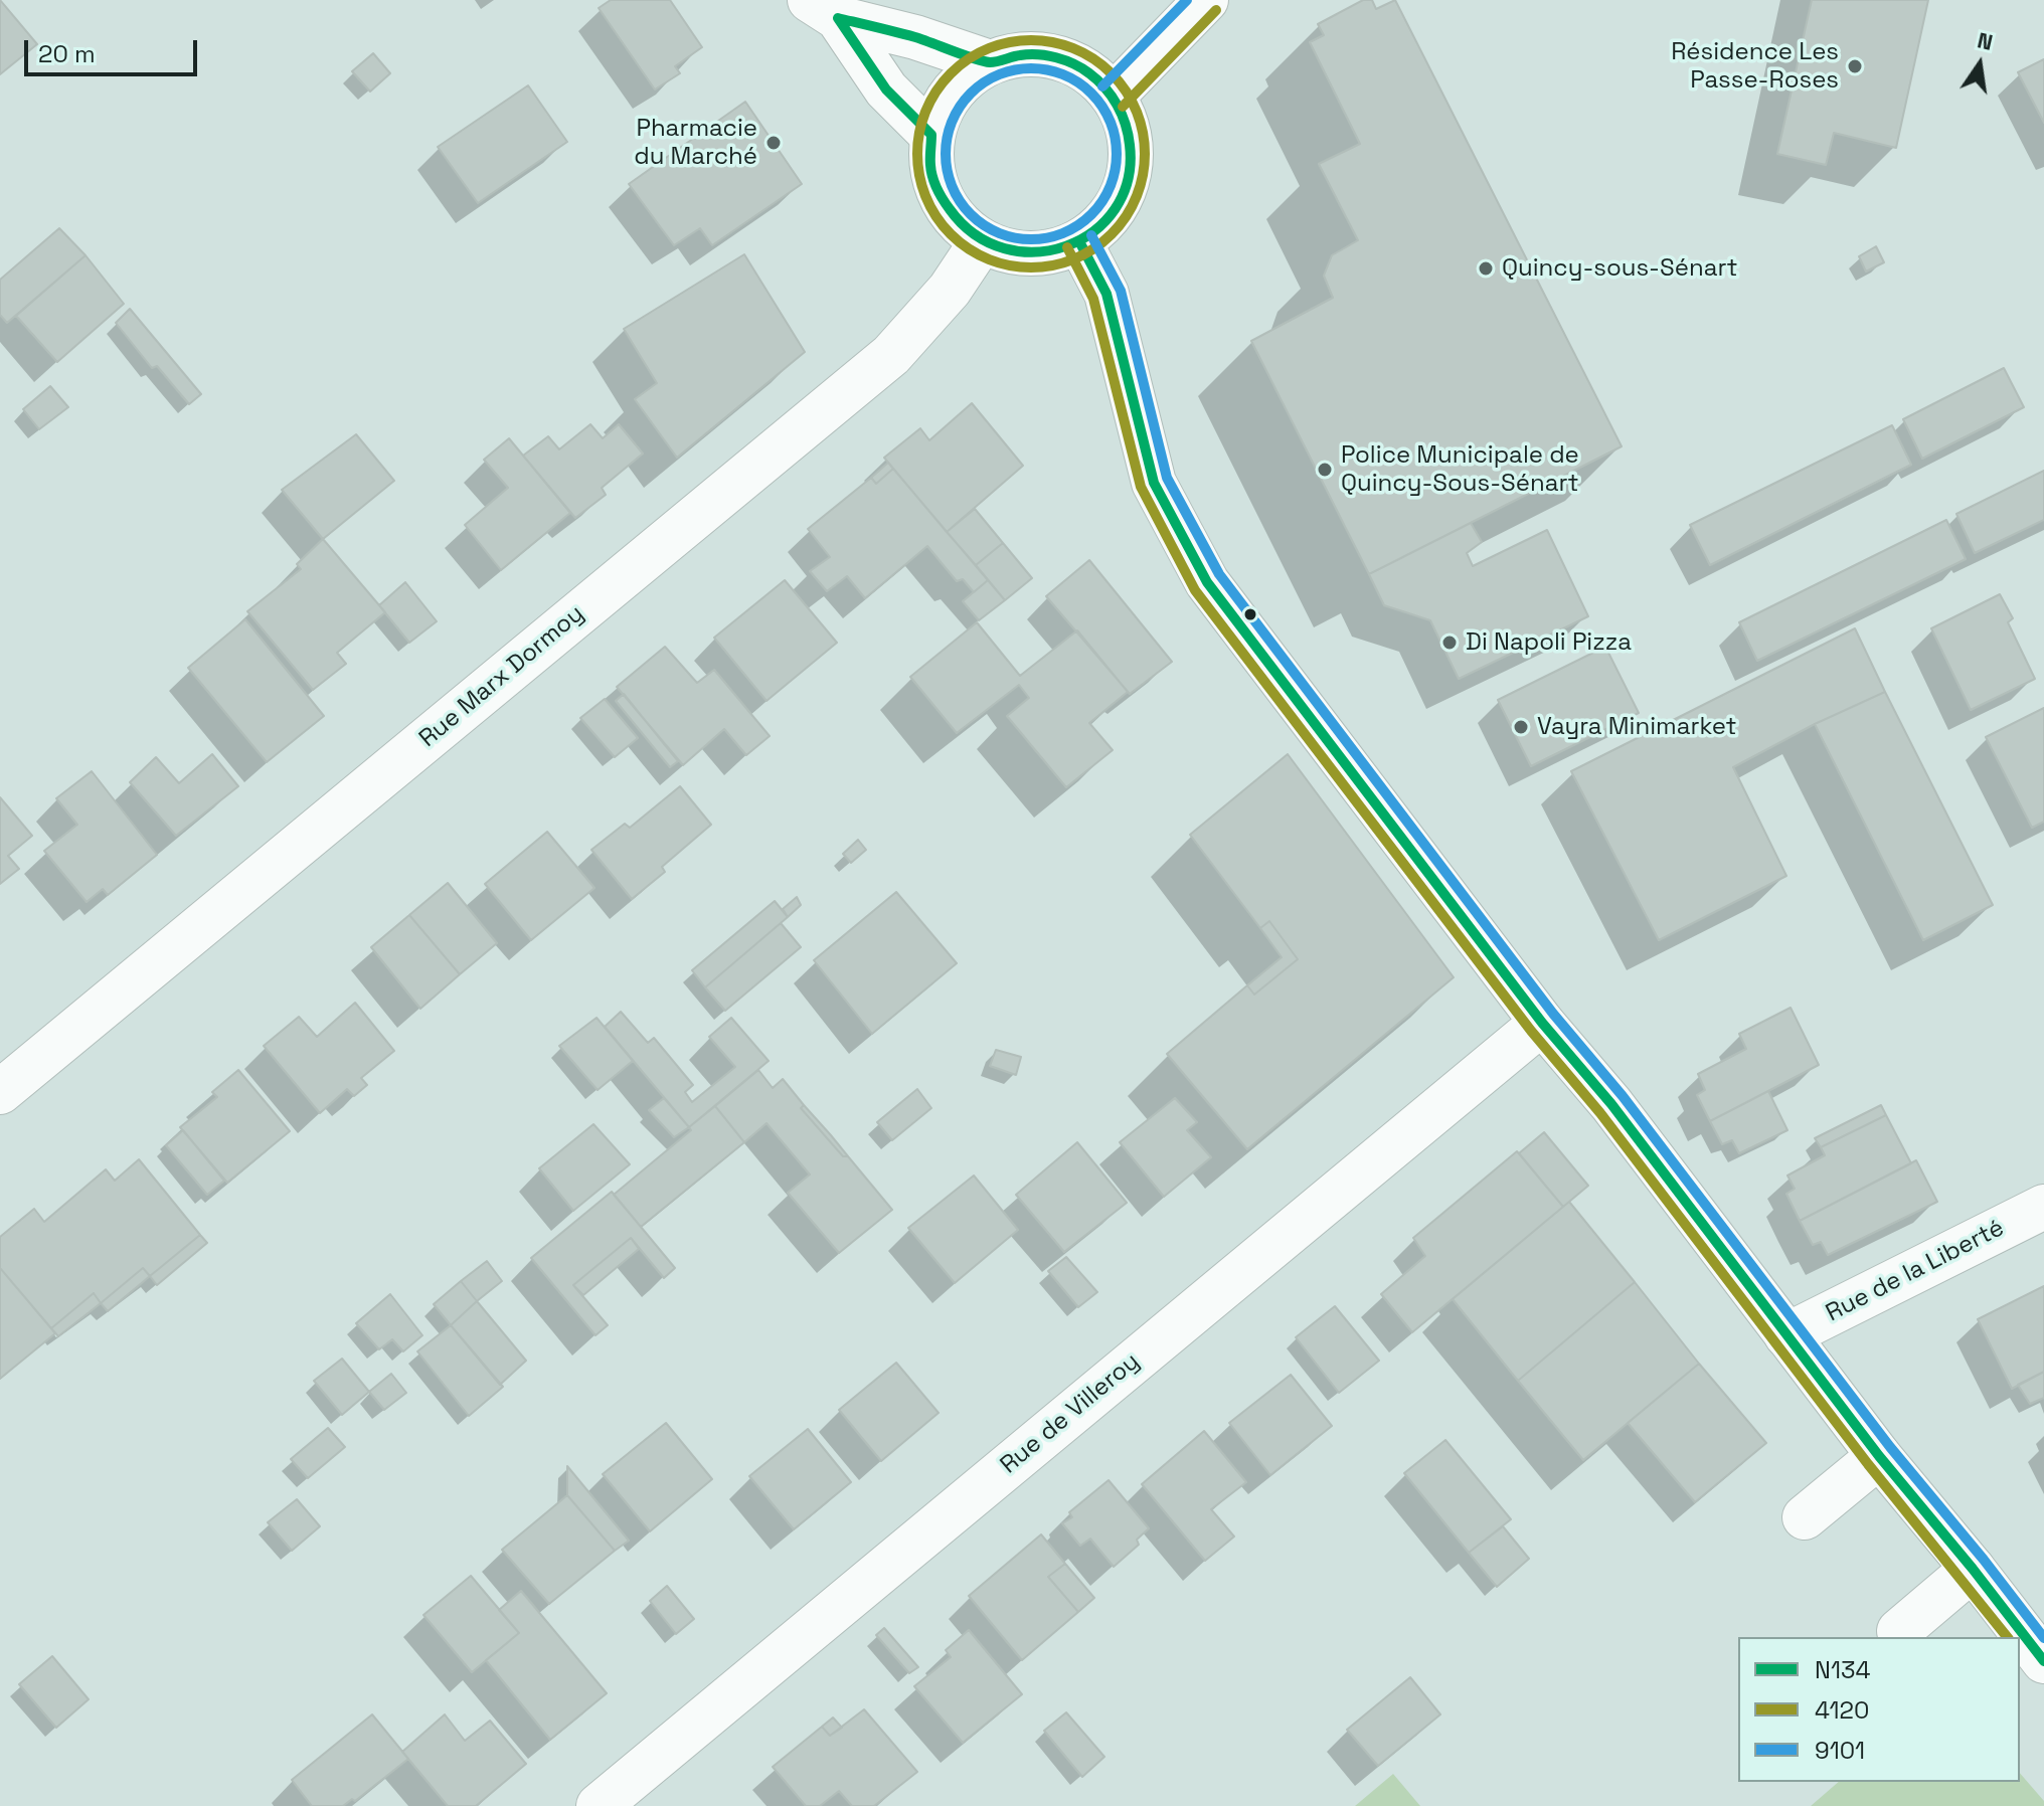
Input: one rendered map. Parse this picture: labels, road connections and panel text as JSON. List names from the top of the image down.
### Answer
{
  "streets": {
    "street": ["Rue Marx Dormoy", "Rue de la Liberté", "Rue de Villeroy"]
  },
  "places": [
    "Résidence Les Passe-Roses",
    "Pharmacie du Marché",
    "Quincy-sous-Sénart",
    "Police Municipale de Quincy-Sous-Sénart",
    "Di Napoli Pizza",
    "Vayra Minimarket"
  ],
  "lines": ["transit line 9101", "transit line 4120", "transit line N134"],
  "legend": ["N134", "4120", "9101"],
  "scale_bar": "20 m",
  "north": "top"
}
